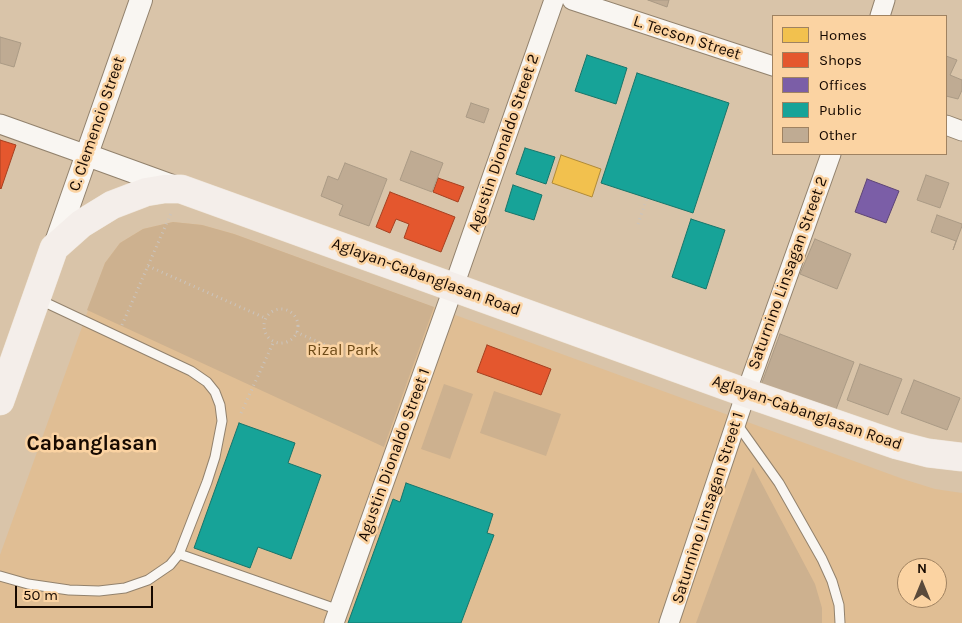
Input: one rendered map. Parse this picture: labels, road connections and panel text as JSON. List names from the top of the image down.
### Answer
{
  "streets": {
    "main road": ["Aglayan-Cabanglasan Road"],
    "street": [
      "L. Tecson Street",
      "C. Clemencio Street",
      "Agustin Dionaldo Street 2",
      "Saturnino Linsagan Street 2",
      "Agustin Dionaldo Street 1",
      "Saturnino Linsagan Street 1"
    ]
  },
  "crossings": [
    ["C. Clemencio Street", "Aglayan-Cabanglasan Road"],
    ["Agustin Dionaldo Street 2", "Aglayan-Cabanglasan Road"],
    ["Agustin Dionaldo Street 2", "Agustin Dionaldo Street 1"],
    ["Saturnino Linsagan Street 2", "Aglayan-Cabanglasan Road"],
    ["Saturnino Linsagan Street 2", "Saturnino Linsagan Street 1"],
    ["Aglayan-Cabanglasan Road", "Agustin Dionaldo Street 1"],
    ["Aglayan-Cabanglasan Road", "Saturnino Linsagan Street 1"]
  ],
  "districts": ["Cabanglasan"],
  "parks": ["Rizal Park"],
  "legend": [
    "Homes",
    "Shops",
    "Offices",
    "Public",
    "Other"
  ],
  "scale_bar": "50 m",
  "north": "top"
}
